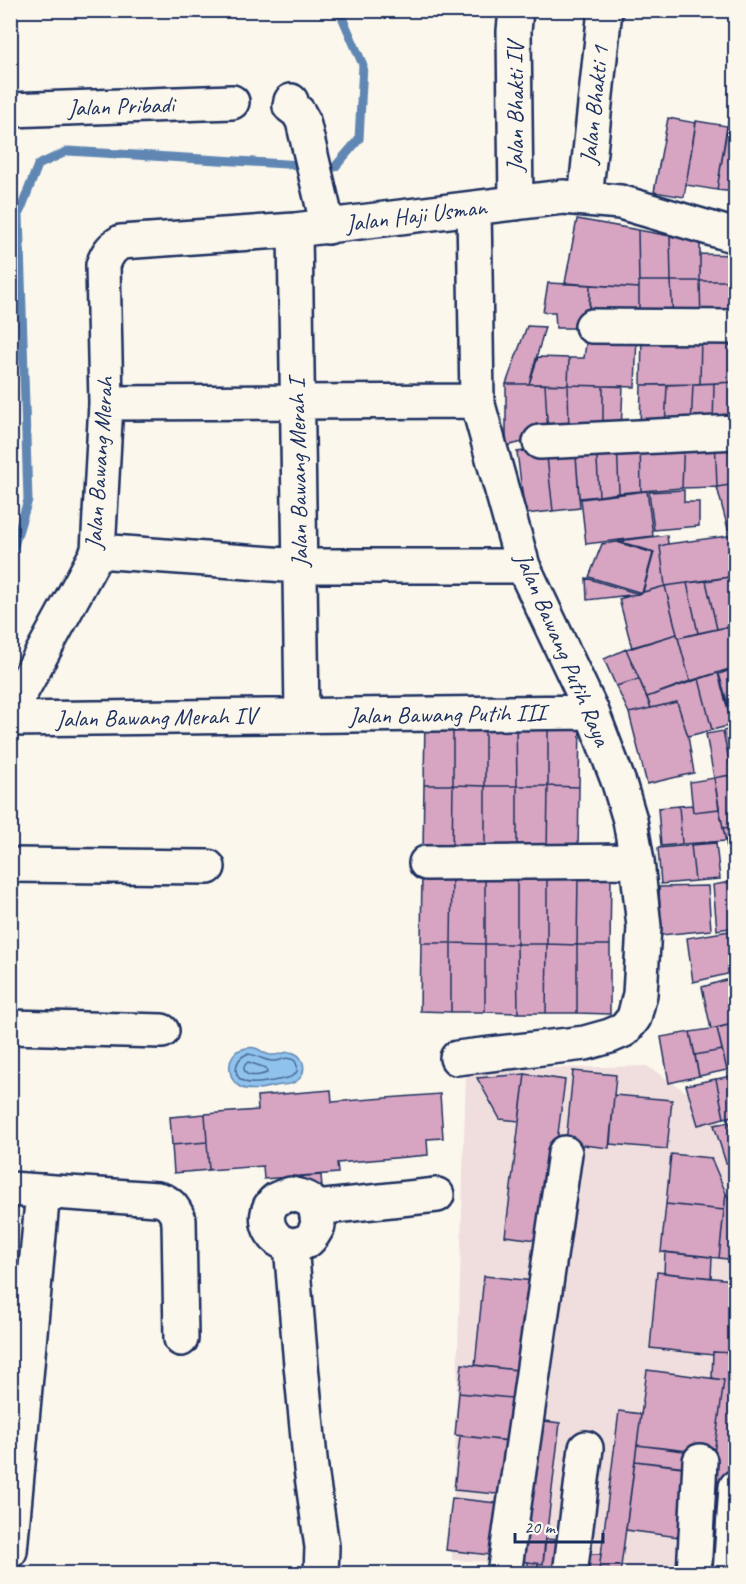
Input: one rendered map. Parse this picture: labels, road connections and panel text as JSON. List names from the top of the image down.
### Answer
{
  "streets": {
    "street": [
      "Jalan Bhakti 1",
      "Jalan Pribadi",
      "Jalan Bhakti IV",
      "Jalan Haji Usman",
      "Jalan Bawang Merah",
      "Jalan Bawang Merah I",
      "Jalan Bawang Putih Raya",
      "Jalan Bawang Putih III",
      "Jalan Bawang Merah IV"
    ]
  },
  "crossings": [
    ["Jalan Bhakti 1", "Jalan Haji Usman"],
    ["Jalan Bhakti IV", "Jalan Haji Usman"],
    ["Jalan Haji Usman", "Jalan Bawang Merah"],
    ["Jalan Haji Usman", "Jalan Bawang Merah I"],
    ["Jalan Haji Usman", "Jalan Bawang Putih Raya"],
    ["Jalan Bawang Merah I", "Jalan Bawang Putih III"],
    ["Jalan Bawang Merah I", "Jalan Bawang Merah IV"],
    ["Jalan Bawang Putih Raya", "Jalan Bawang Putih III"],
    ["Jalan Bawang Putih III", "Jalan Bawang Merah IV"]
  ],
  "scale_bar": "20 m"
}
